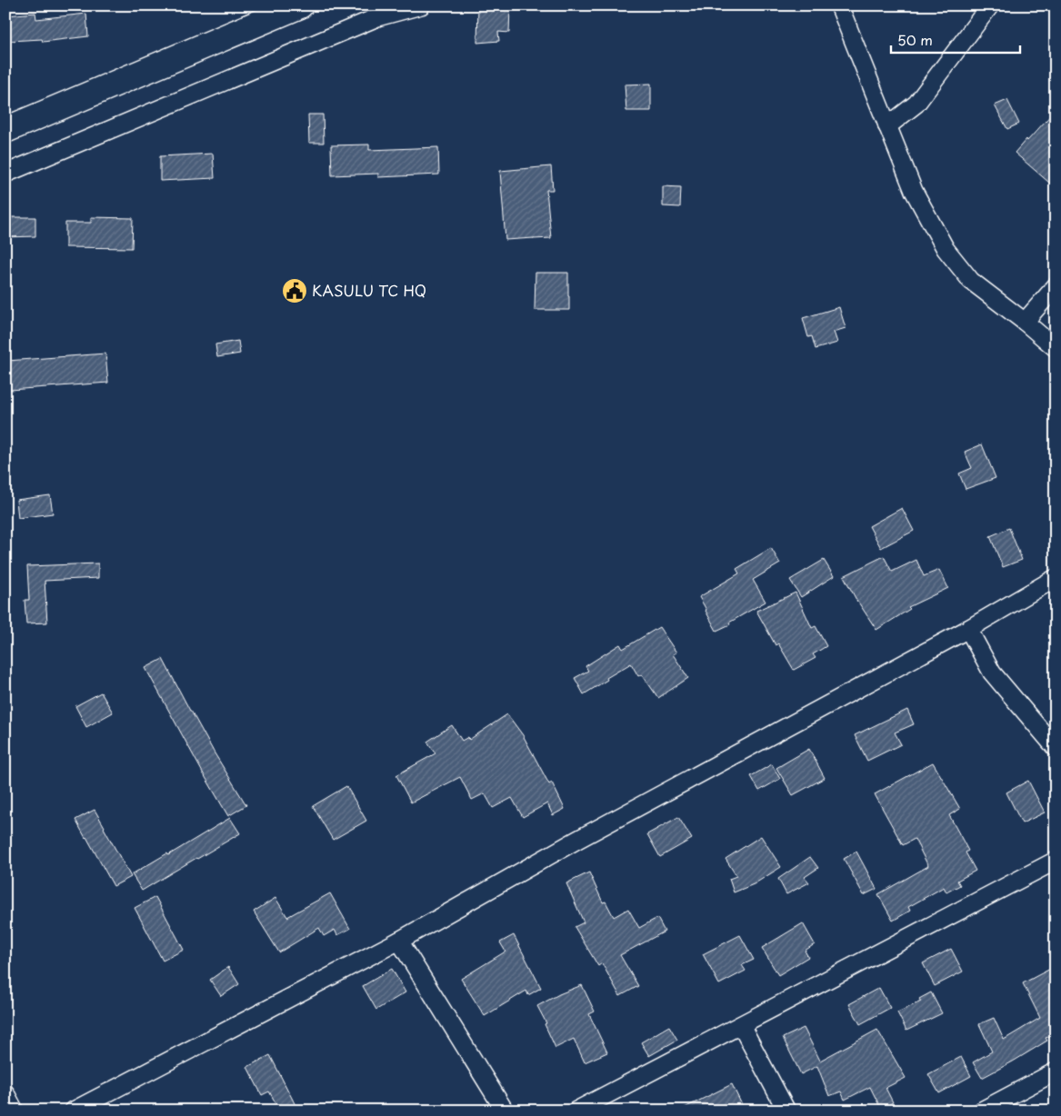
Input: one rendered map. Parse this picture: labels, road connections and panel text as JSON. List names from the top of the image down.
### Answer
{
  "places": {
    "public building": ["KASULU TC HQ"]
  },
  "scale_bar": "50 m"
}
